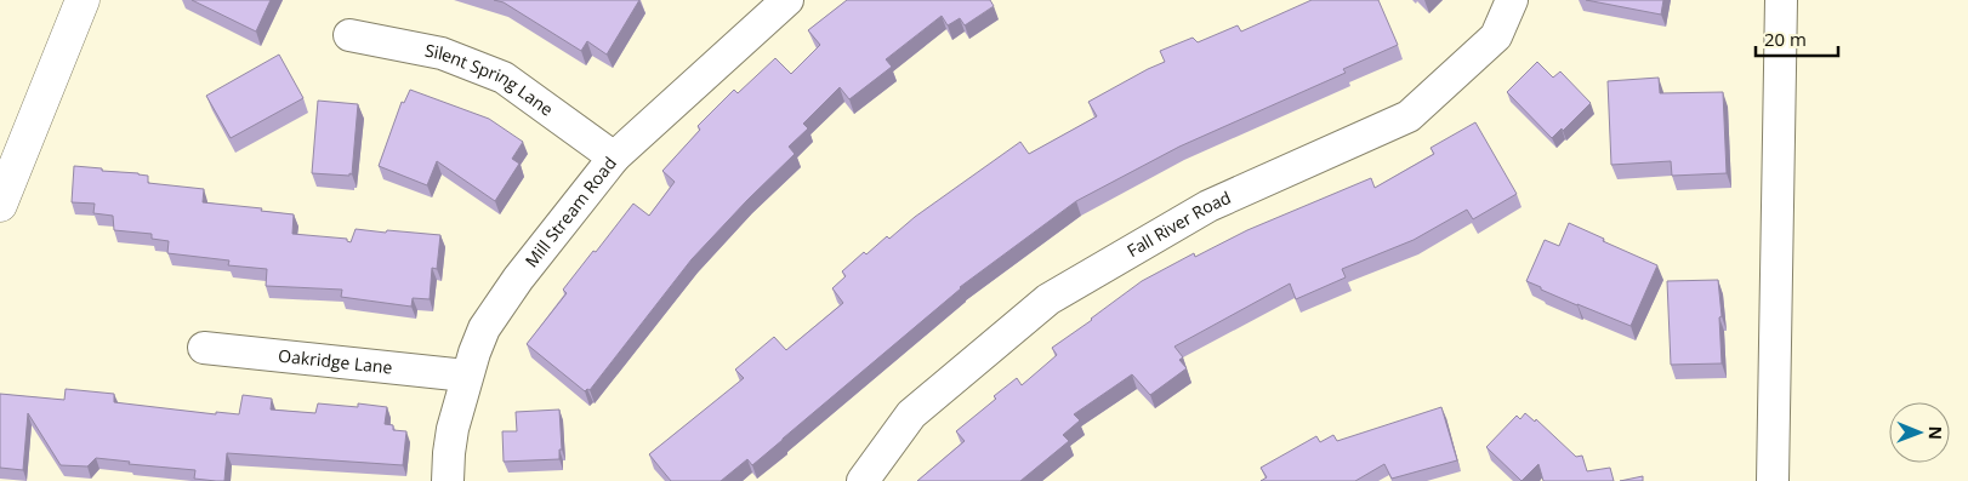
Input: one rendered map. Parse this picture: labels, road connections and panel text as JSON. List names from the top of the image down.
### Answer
{
  "streets": {
    "street": [
      "Silent Spring Lane",
      "Mill Stream Road",
      "Fall River Road",
      "Oakridge Lane"
    ]
  },
  "crossings": [
    ["Silent Spring Lane", "Mill Stream Road"],
    ["Mill Stream Road", "Oakridge Lane"]
  ],
  "scale_bar": "20 m",
  "north": "right"
}
